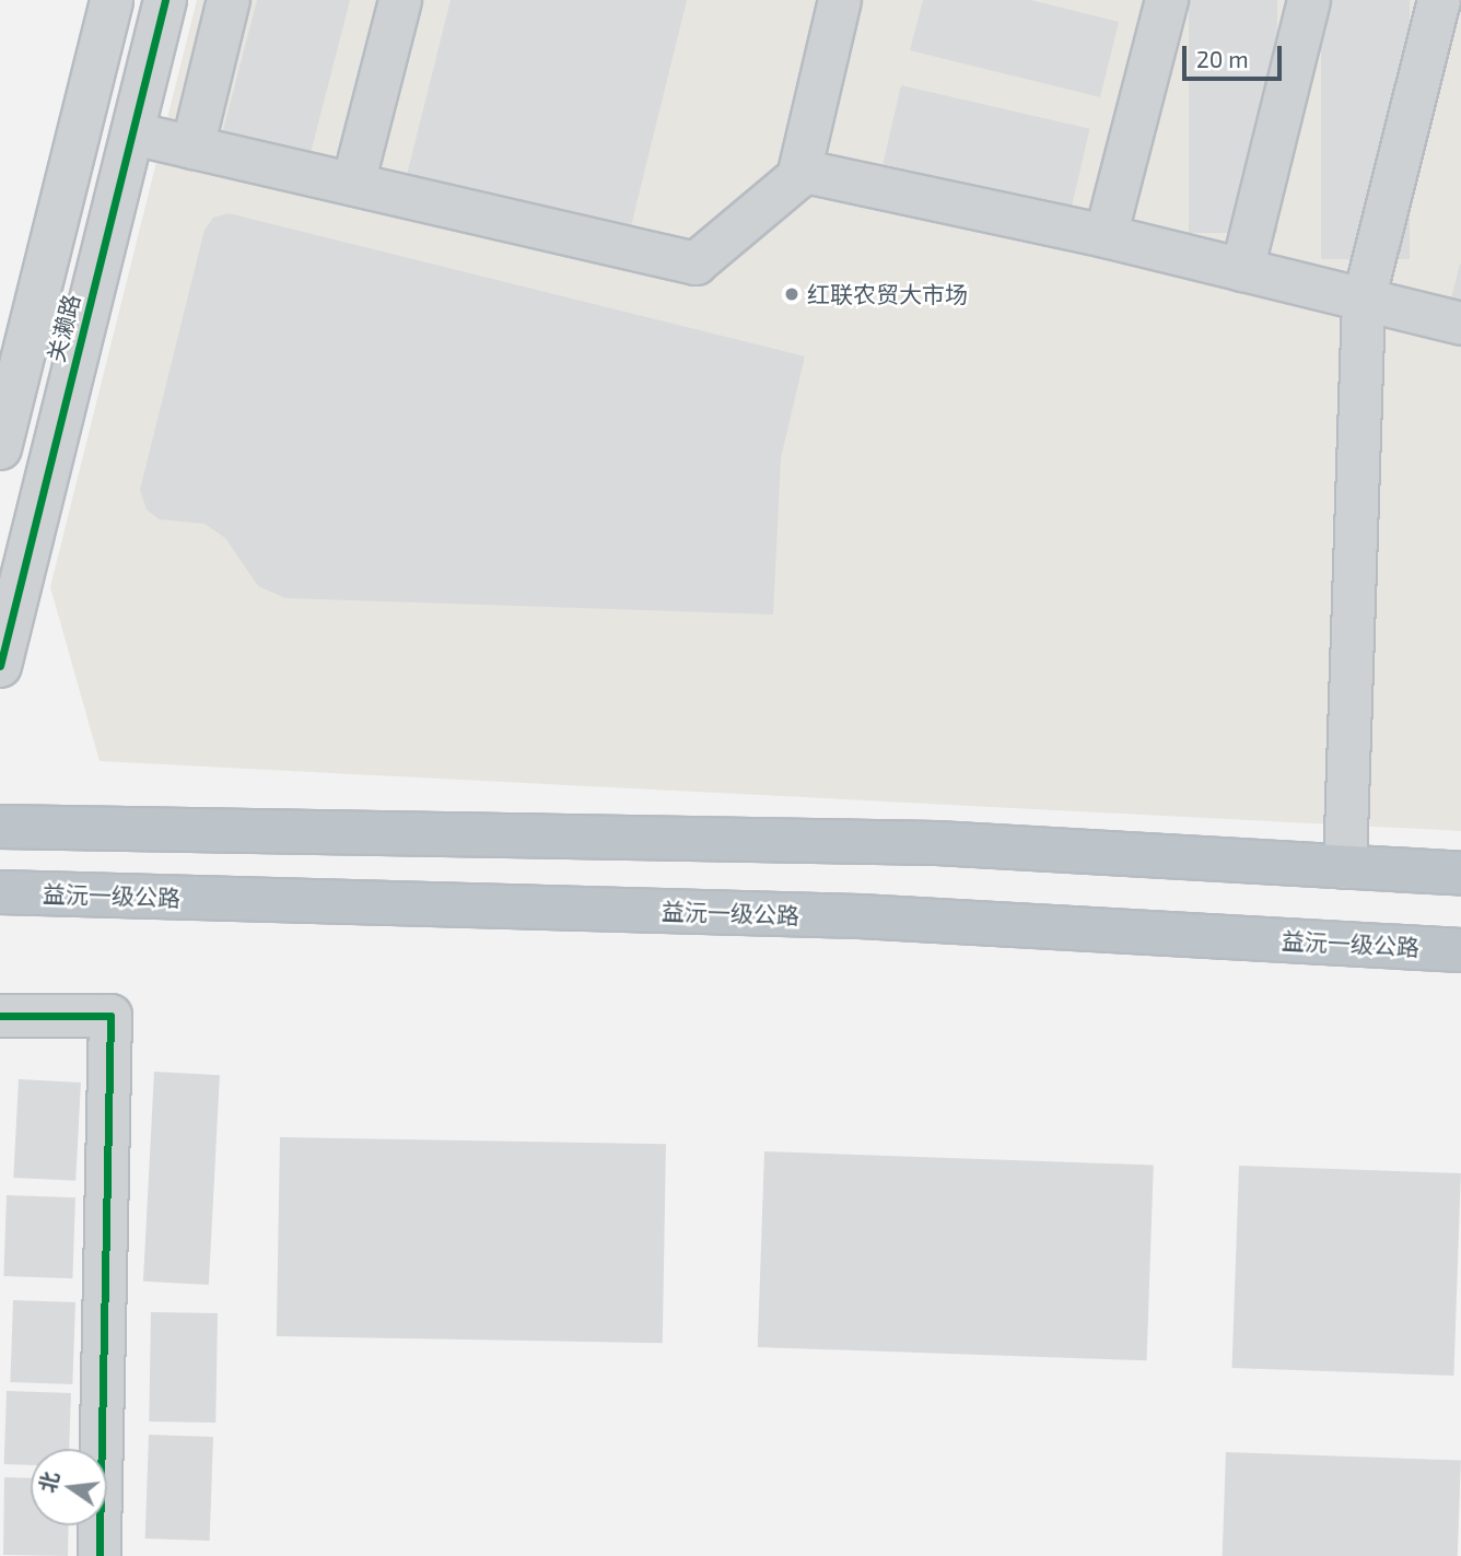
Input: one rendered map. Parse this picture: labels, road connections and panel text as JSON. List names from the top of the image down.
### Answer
{
  "streets": {
    "highway": ["益沅一级公路"],
    "street": ["关濑路"]
  },
  "places": ["红联农贸大市场"],
  "scale_bar": "20 m",
  "north": "left"
}
